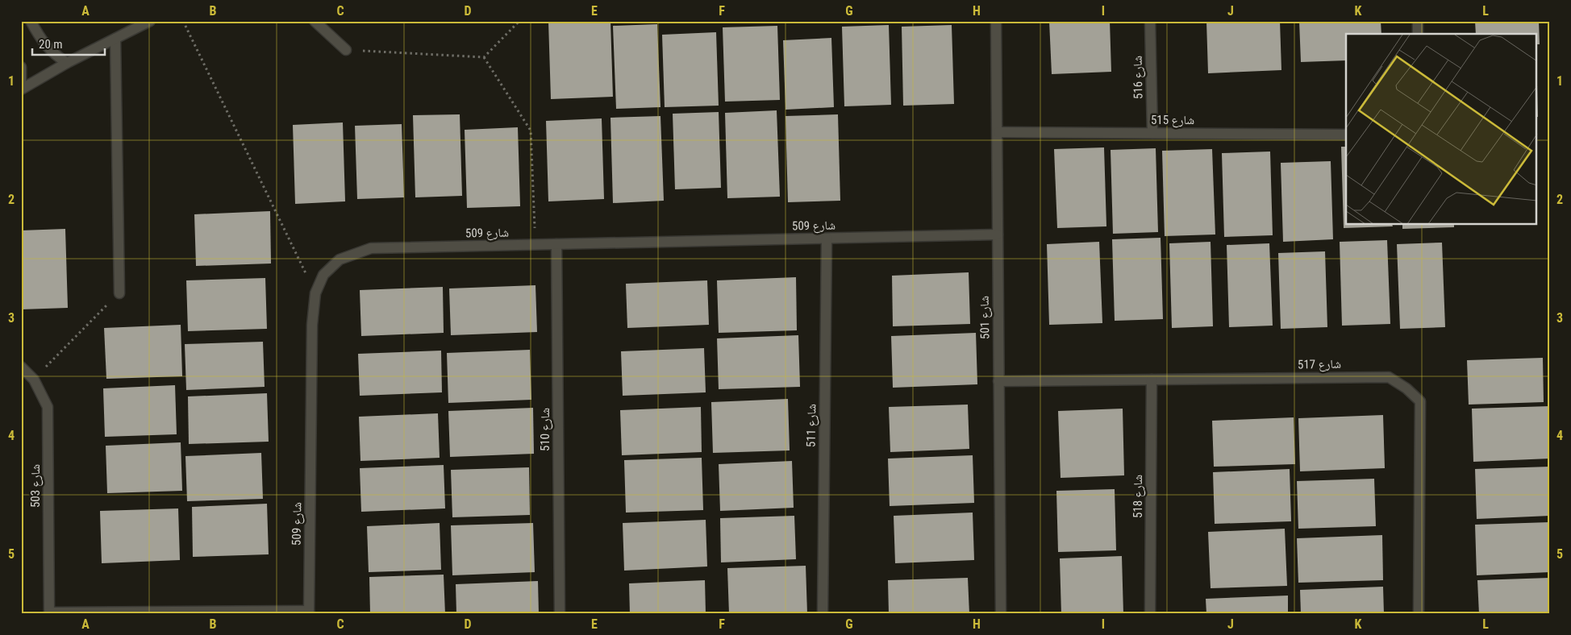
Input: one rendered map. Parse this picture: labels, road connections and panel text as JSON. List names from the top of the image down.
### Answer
{
  "streets": {
    "street": [
      "شارع 516",
      "شارع 515",
      "شارع 509",
      "شارع 501",
      "شارع 517",
      "شارع 511",
      "شارع 510",
      "شارع 503",
      "شارع 518"
    ]
  },
  "crossings": [
    ["شارع 516", "شارع 515"],
    ["شارع 515", "شارع 501"],
    ["شارع 509", "شارع 501"],
    ["شارع 509", "شارع 511"],
    ["شارع 509", "شارع 510"],
    ["شارع 509", "شارع 503"],
    ["شارع 501", "شارع 517"],
    ["شارع 517", "شارع 518"]
  ],
  "scale_bar": "20 m",
  "grid": {
    "columns": [
      "A",
      "B",
      "C",
      "D",
      "E",
      "F",
      "G",
      "H",
      "I",
      "J",
      "K",
      "L"
    ],
    "rows": [
      "1",
      "2",
      "3",
      "4",
      "5"
    ]
  }
}
